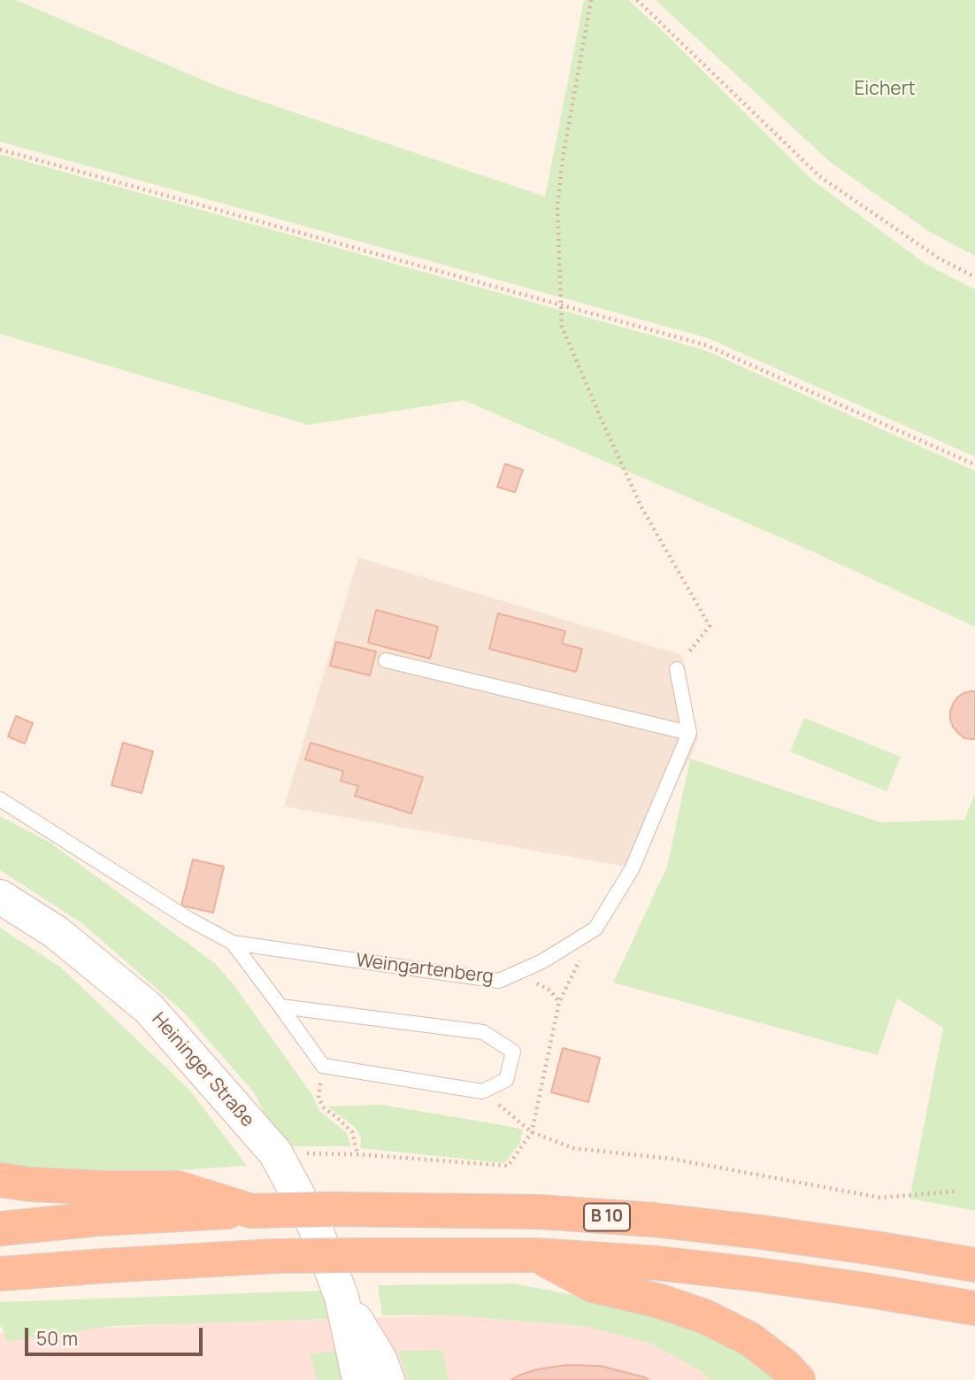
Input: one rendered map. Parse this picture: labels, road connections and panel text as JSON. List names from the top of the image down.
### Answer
{
  "streets": {
    "highway": ["B 10"],
    "main road": ["Heininger Straße"],
    "lane": ["Weingartenberg"]
  },
  "parks": ["Eichert"],
  "scale_bar": "50 m"
}
